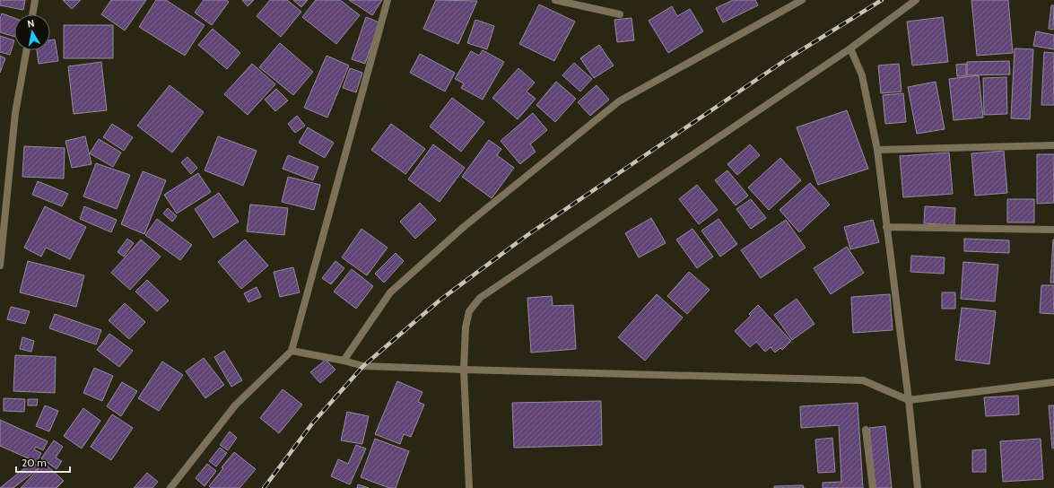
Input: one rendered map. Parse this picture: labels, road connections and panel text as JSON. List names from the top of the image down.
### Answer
{
  "scale_bar": "20 m",
  "north": "top"
}
